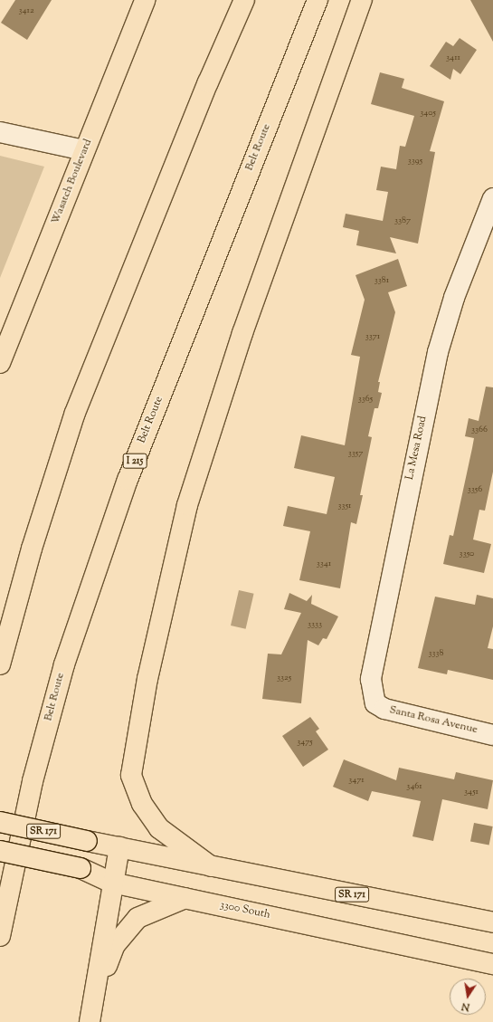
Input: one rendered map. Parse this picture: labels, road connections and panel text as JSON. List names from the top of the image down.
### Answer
{
  "streets": {
    "main road": [
      "Belt Route",
      "Wasatch Boulevard",
      "I 215",
      "SR 171",
      "3300 South"
    ],
    "street": ["La Mesa Road", "Santa Rosa Avenue"]
  },
  "crossings": [
    ["La Mesa Road", "Santa Rosa Avenue"]
  ],
  "house_numbers": [
    "3412",
    "3411",
    "3405",
    "3395",
    "3387",
    "3381",
    "3371",
    "3365",
    "3366",
    "3357",
    "3356",
    "3351",
    "3350",
    "3341",
    "3333",
    "3338",
    "3325",
    "3475",
    "3471",
    "3461",
    "3451"
  ],
  "north": "bottom"
}
